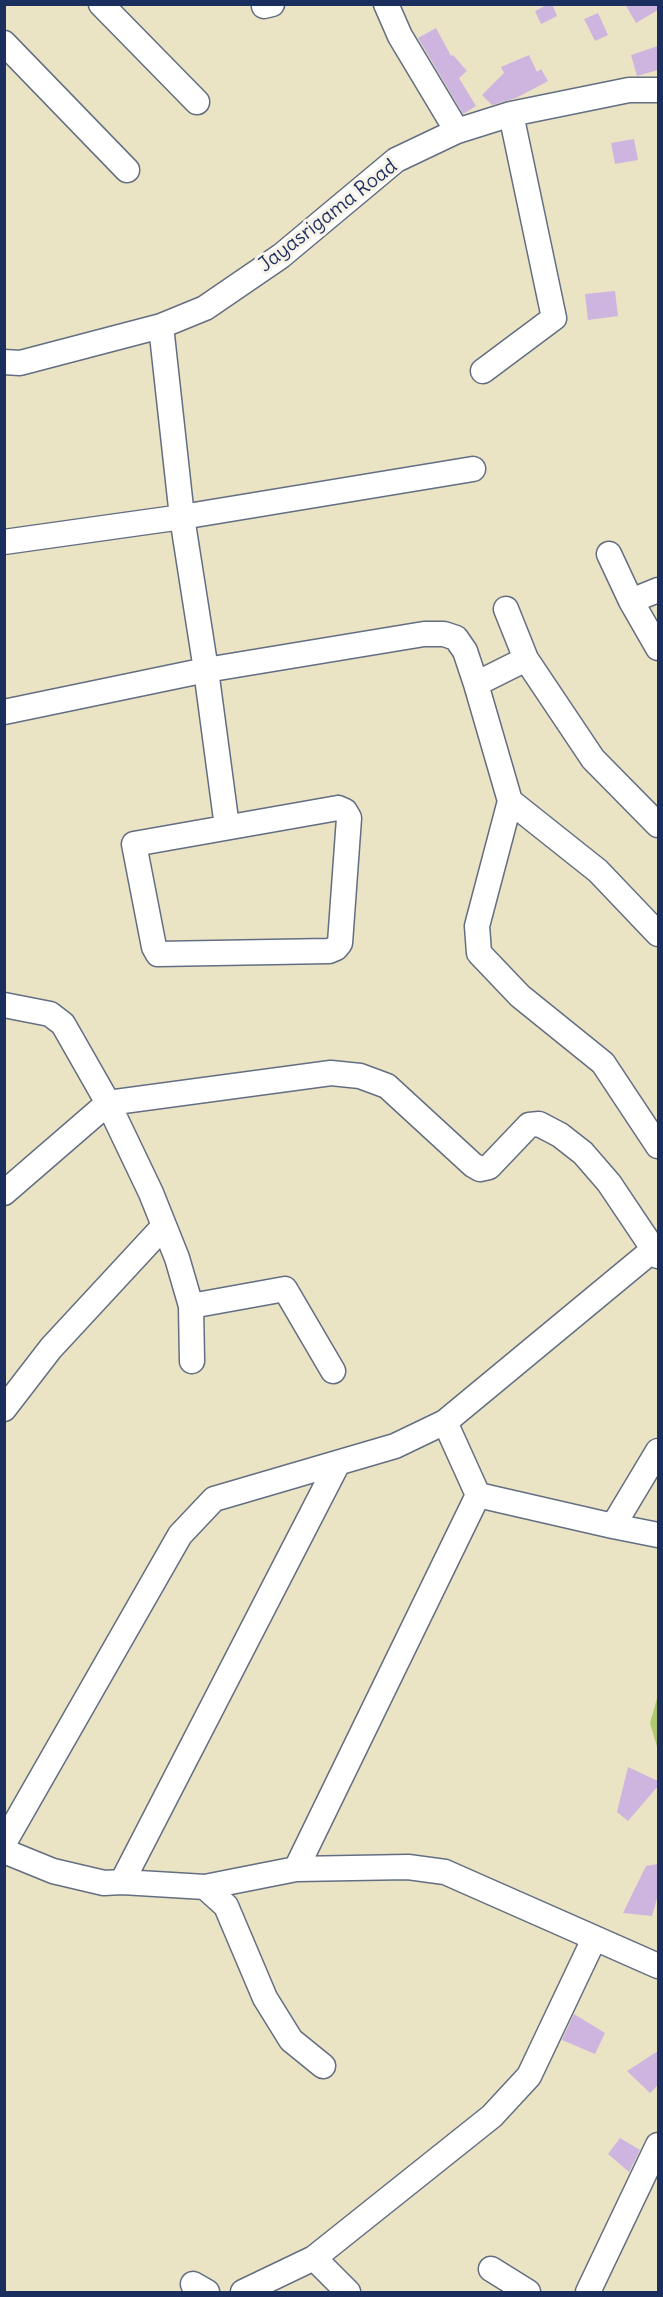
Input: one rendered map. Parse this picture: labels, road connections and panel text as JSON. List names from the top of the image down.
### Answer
{
  "streets": {
    "street": ["Jayasrigama Road"]
  }
}
